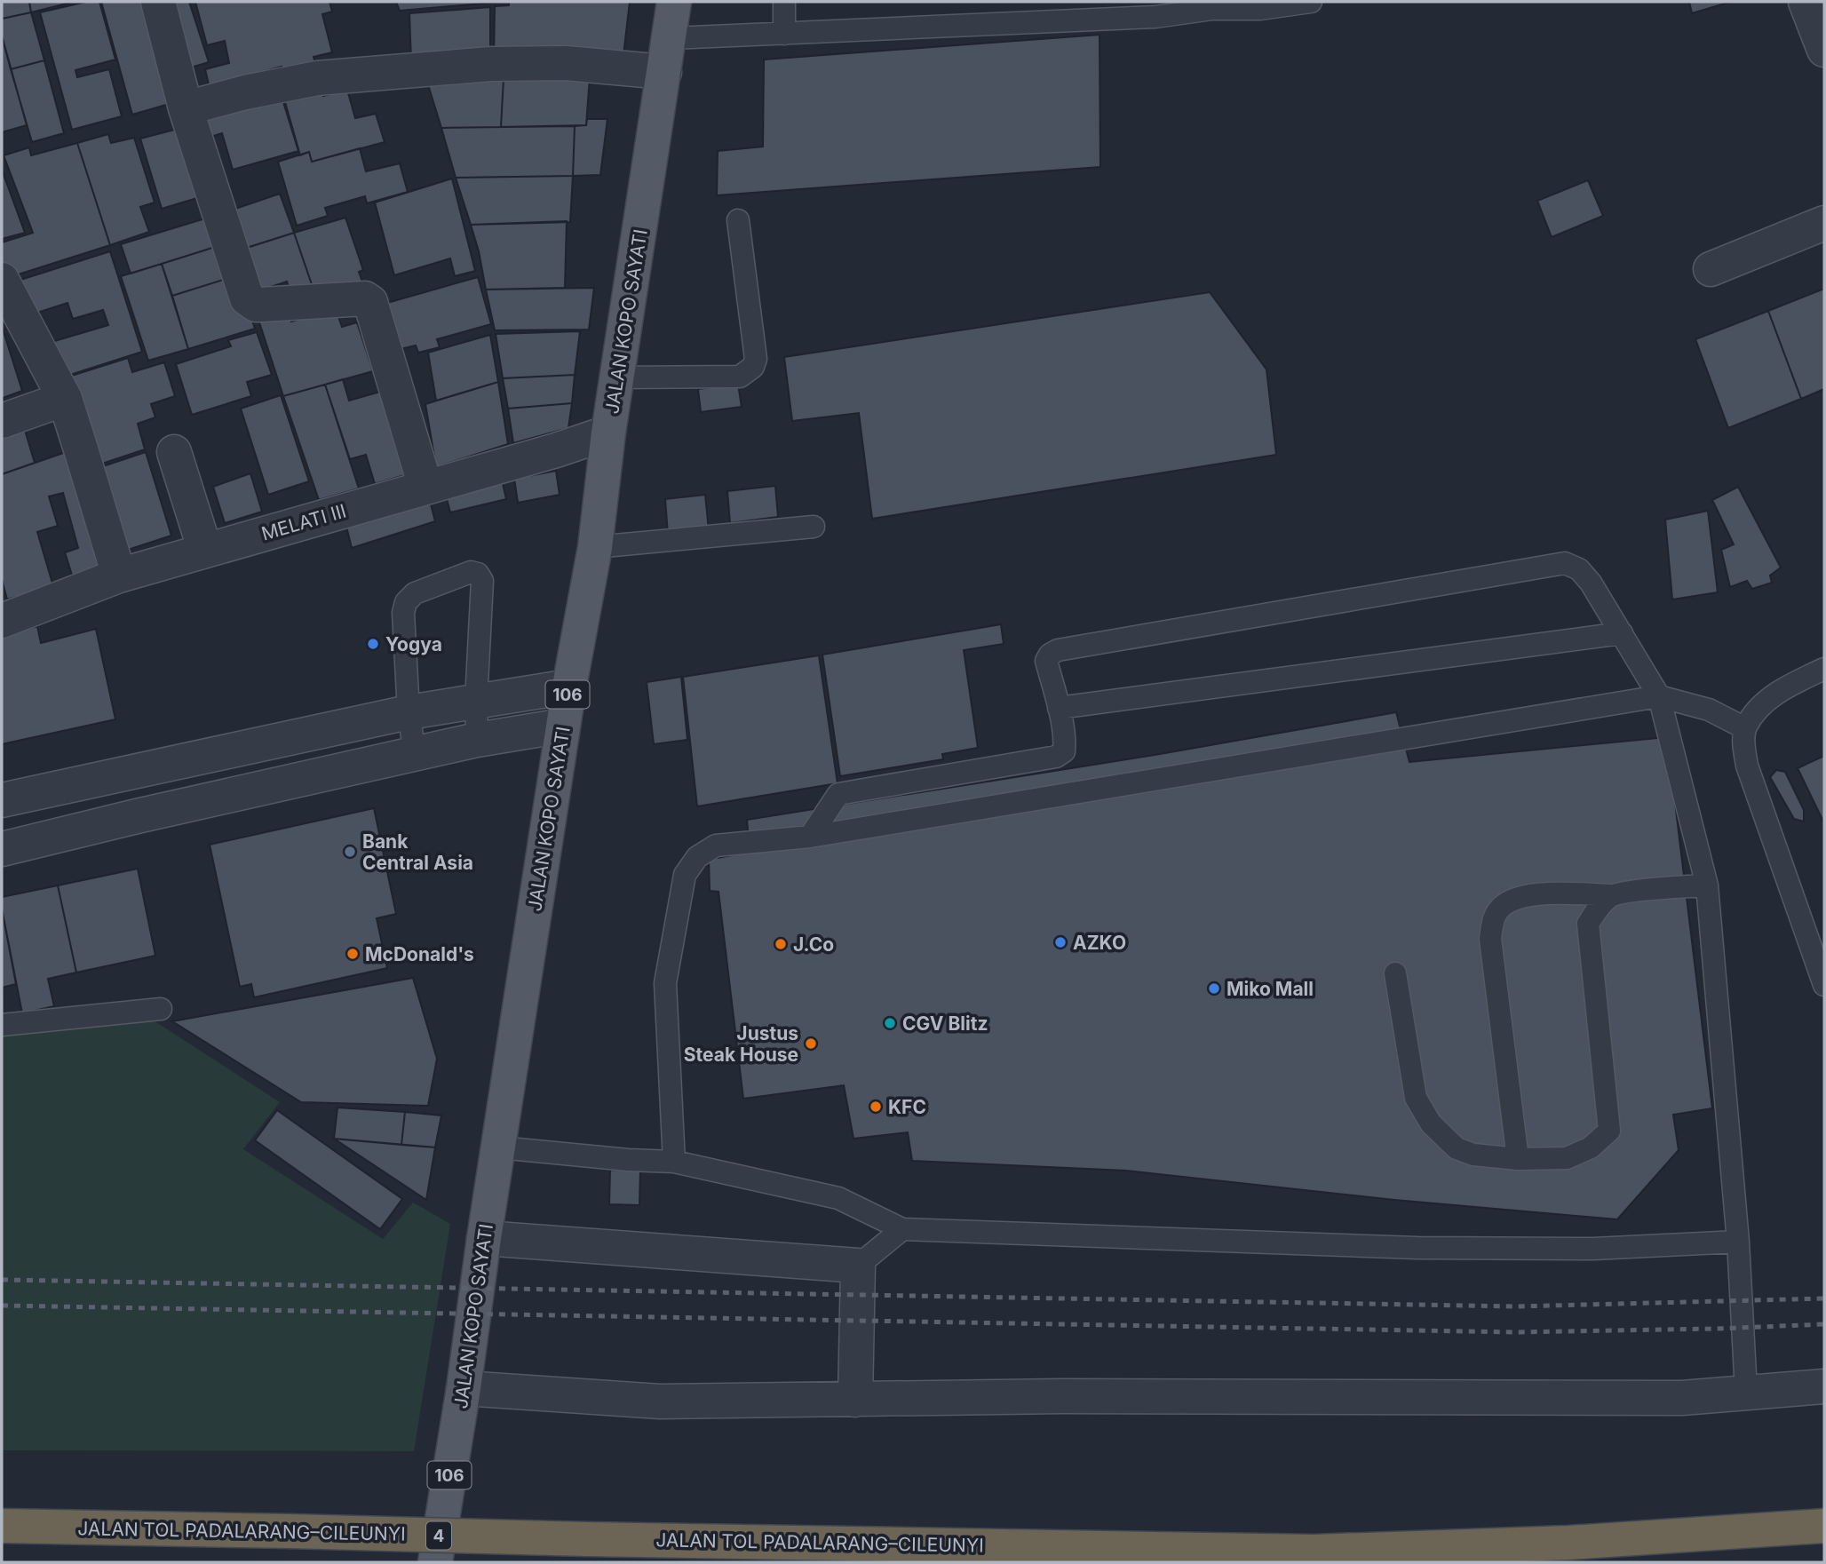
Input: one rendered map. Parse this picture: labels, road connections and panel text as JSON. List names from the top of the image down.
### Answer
{
  "streets": {
    "highway": ["JALAN TOL PADALARANG–CILEUNYI", "4"],
    "main road": ["JALAN KOPO SAYATI", "106"],
    "street": ["MELATI III"]
  },
  "crossings": [
    ["JALAN KOPO SAYATI", "MELATI III"]
  ],
  "places": [
    "Yogya",
    "Bank Central Asia",
    "AZKO",
    "J.Co",
    "McDonald's",
    "Miko Mall",
    "CGV Blitz",
    "Justus Steak House",
    "KFC"
  ]
}
